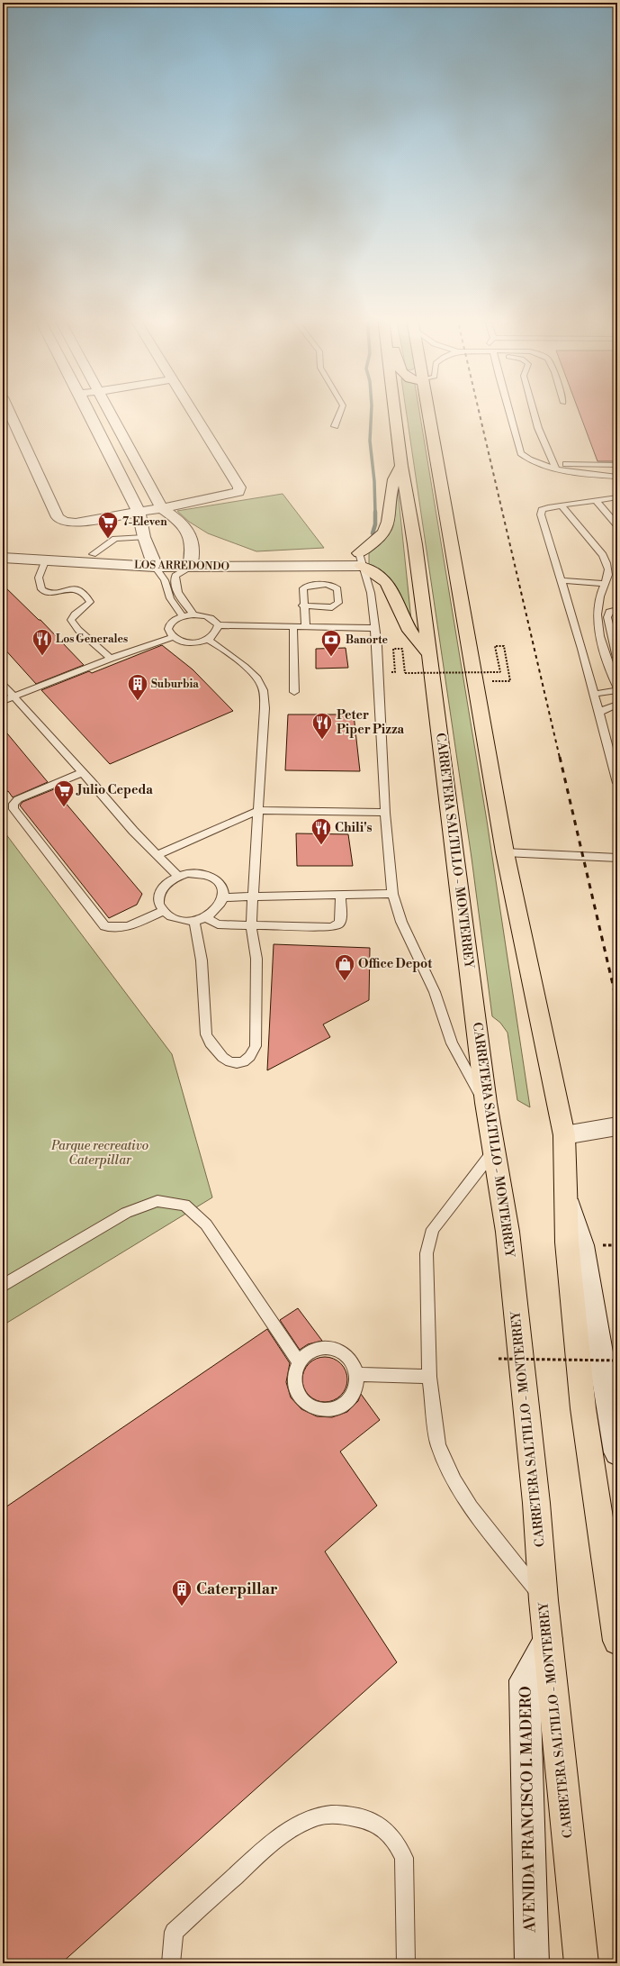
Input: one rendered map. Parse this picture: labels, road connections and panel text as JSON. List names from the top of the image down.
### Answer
{
  "streets": {
    "main road": ["CARRETERA SALTILLO - MONTERREY"],
    "street": ["LOS ARREDONDO", "AVENIDA FRANCISCO I. MADERO"]
  },
  "crossings": [
    ["CARRETERA SALTILLO - MONTERREY", "AVENIDA FRANCISCO I. MADERO"]
  ],
  "parks": ["Parque recreativo Caterpillar"],
  "places": {
    "supermarket": ["7-Eleven", "Julio Cepeda"],
    "restaurant": ["Los Generales", "Peter Piper Pizza", "Chili's"],
    "bank": ["Banorte"],
    "building": ["Suburbia", "Caterpillar"],
    "shop": ["Office Depot"]
  }
}
